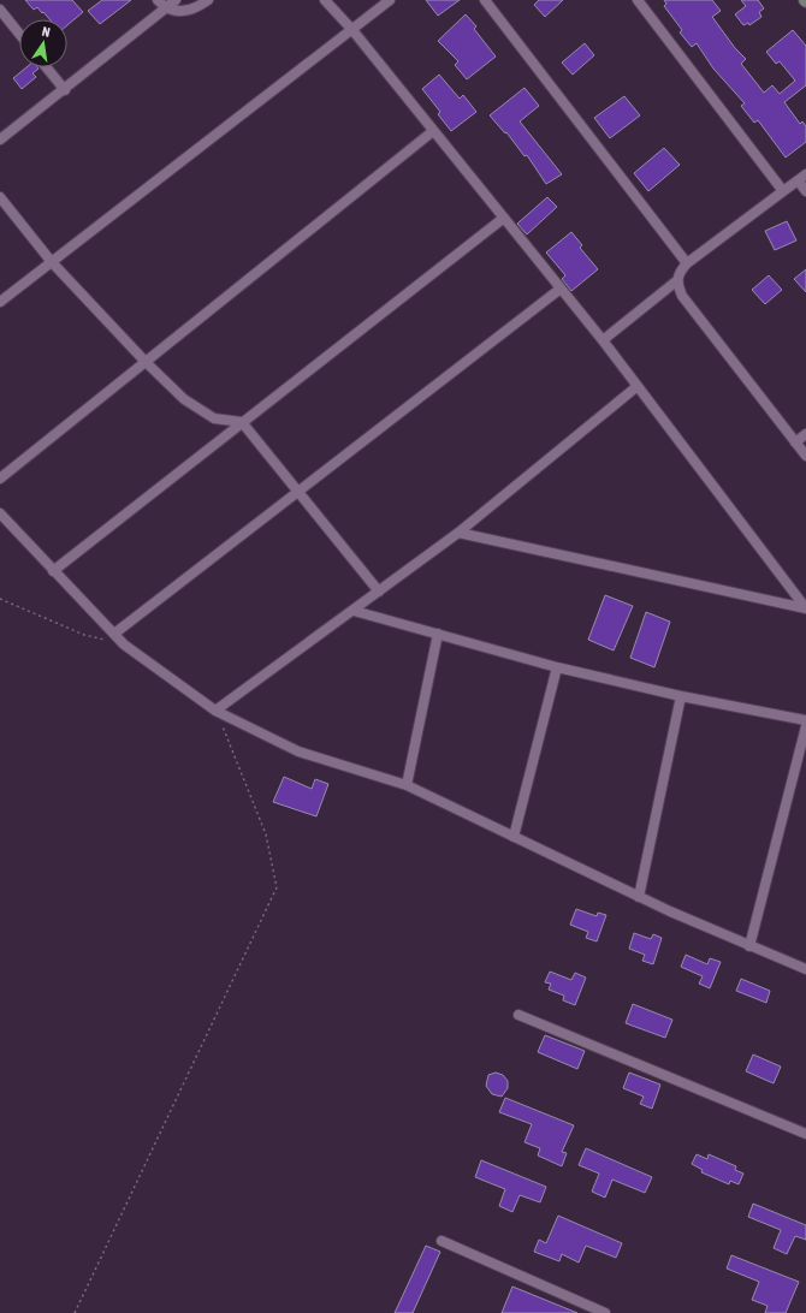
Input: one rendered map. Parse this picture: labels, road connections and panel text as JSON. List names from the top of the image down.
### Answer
{
  "north": "top"
}
